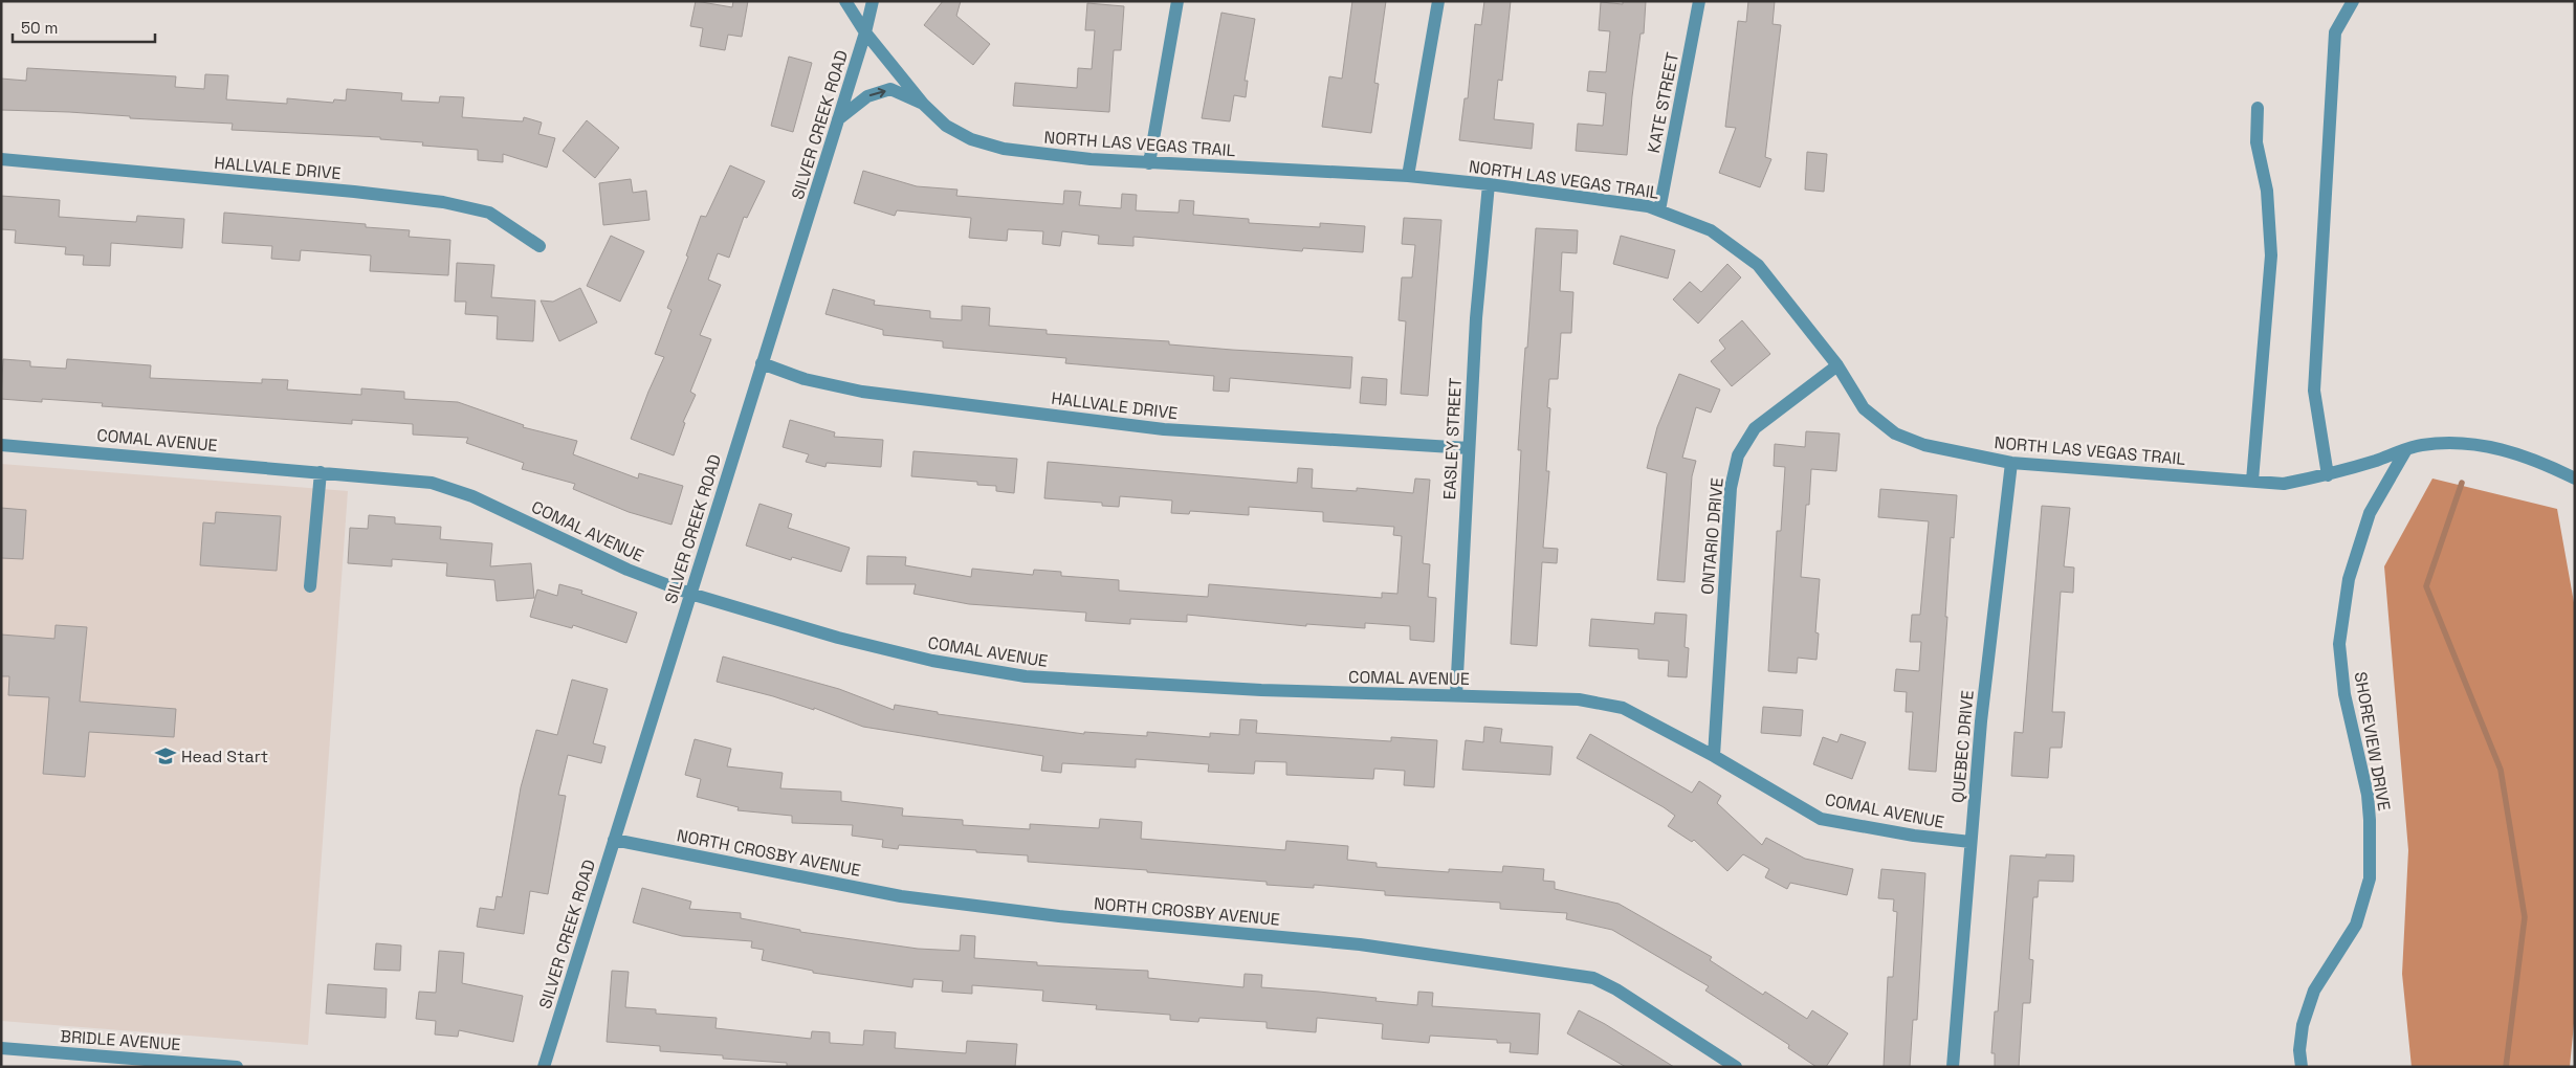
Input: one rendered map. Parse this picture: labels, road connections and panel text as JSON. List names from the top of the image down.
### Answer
{
  "streets": {
    "street": [
      "KATE STREET",
      "SILVER CREEK ROAD",
      "NORTH LAS VEGAS TRAIL",
      "HALLVALE DRIVE",
      "EASLEY STREET",
      "COMAL AVENUE",
      "ONTARIO DRIVE",
      "SHOREVIEW DRIVE",
      "QUEBEC DRIVE",
      "NORTH CROSBY AVENUE",
      "BRIDLE AVENUE"
    ]
  },
  "crossings": [
    ["KATE STREET", "NORTH LAS VEGAS TRAIL"],
    ["SILVER CREEK ROAD", "NORTH LAS VEGAS TRAIL"],
    ["SILVER CREEK ROAD", "HALLVALE DRIVE"],
    ["SILVER CREEK ROAD", "COMAL AVENUE"],
    ["SILVER CREEK ROAD", "NORTH CROSBY AVENUE"],
    ["NORTH LAS VEGAS TRAIL", "EASLEY STREET"],
    ["NORTH LAS VEGAS TRAIL", "ONTARIO DRIVE"],
    ["NORTH LAS VEGAS TRAIL", "SHOREVIEW DRIVE"],
    ["NORTH LAS VEGAS TRAIL", "QUEBEC DRIVE"],
    ["HALLVALE DRIVE", "EASLEY STREET"],
    ["EASLEY STREET", "COMAL AVENUE"],
    ["COMAL AVENUE", "ONTARIO DRIVE"],
    ["COMAL AVENUE", "QUEBEC DRIVE"]
  ],
  "places": {
    "school or university": ["Head Start"]
  },
  "scale_bar": "50 m"
}
